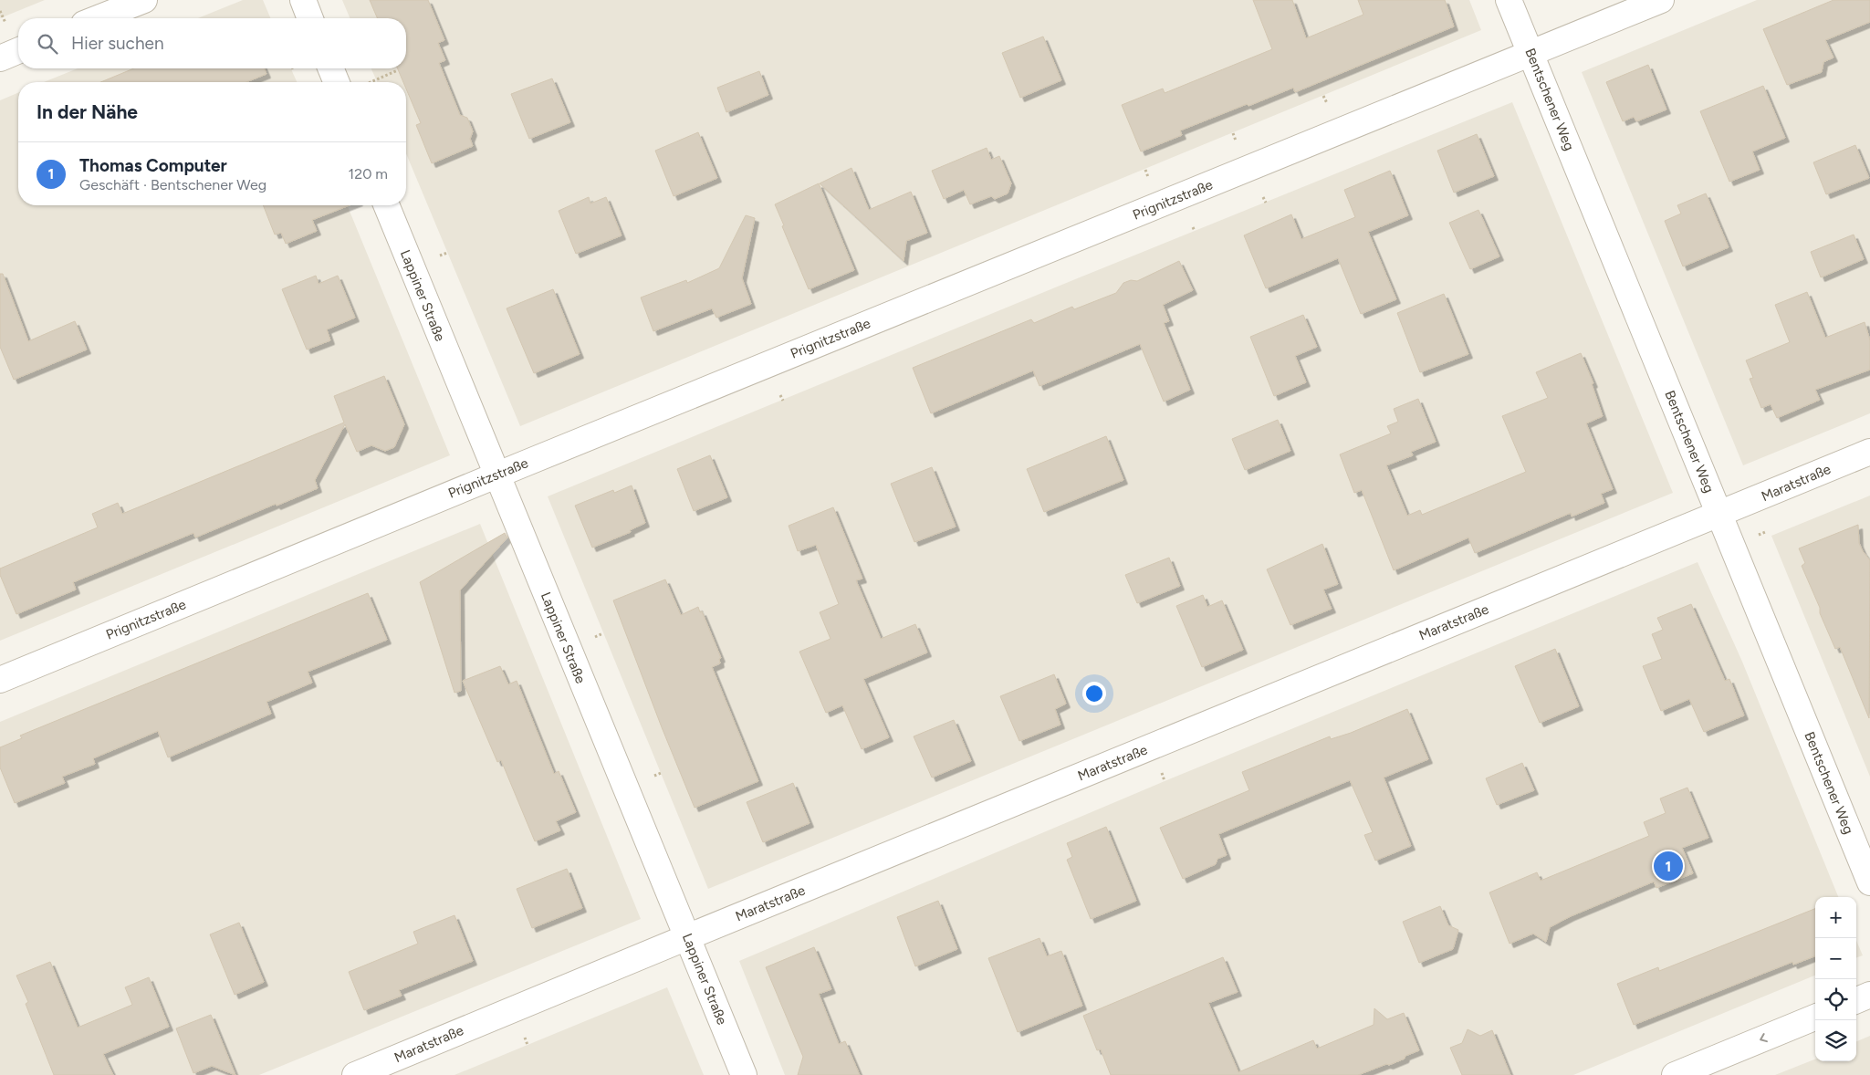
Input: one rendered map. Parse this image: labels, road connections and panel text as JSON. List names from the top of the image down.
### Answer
{
  "streets": {
    "street": [
      "Bentschener Weg",
      "Prignitzstraße",
      "Lappiner Straße",
      "Maratstraße"
    ]
  },
  "crossings": [
    ["Bentschener Weg", "Prignitzstraße"],
    ["Bentschener Weg", "Maratstraße"],
    ["Prignitzstraße", "Lappiner Straße"],
    ["Lappiner Straße", "Maratstraße"]
  ],
  "page": {
    "search": "Hier suchen",
    "heading": "In der Nähe",
    "list": [
      {
        "mark": "1",
        "name": "Thomas Computer",
        "note": "Geschäft · Bentschener Weg",
        "value": "120 m"
      }
    ],
    "pins": "1",
    "map_buttons": ["+", "−"]
  }
}
